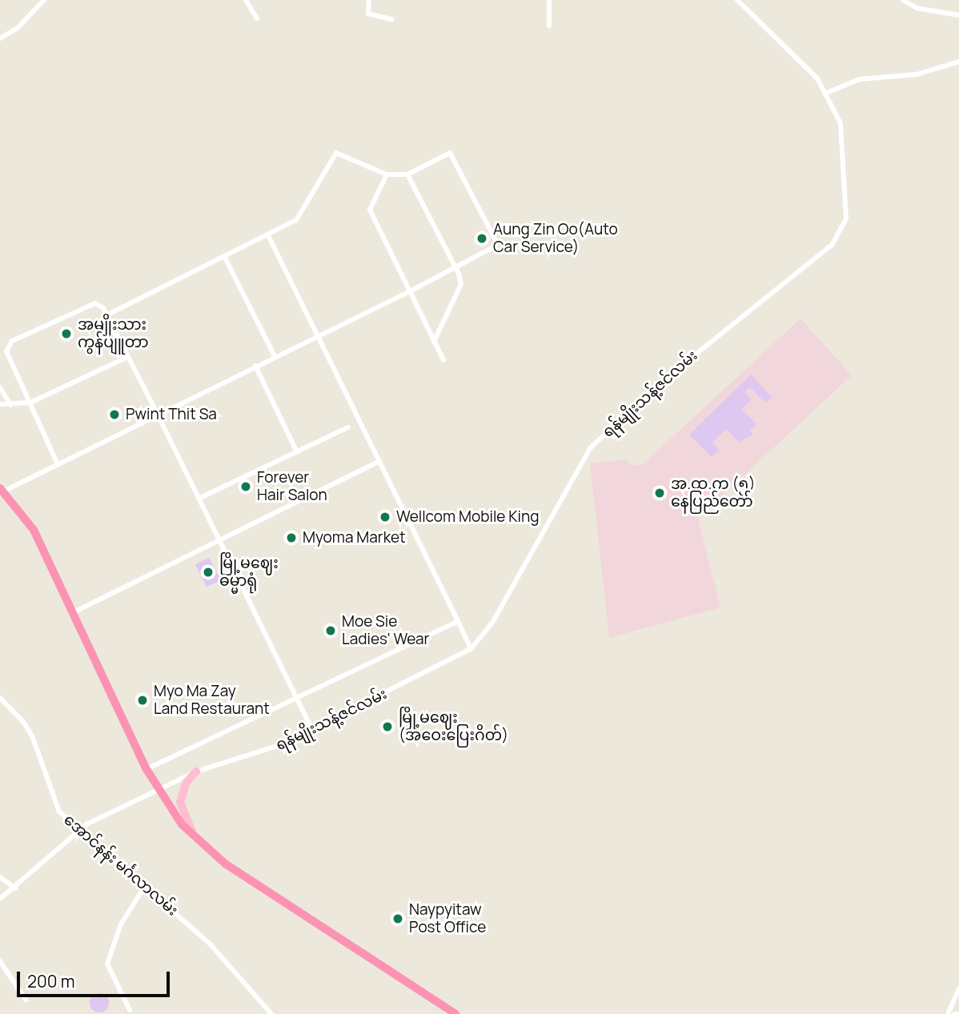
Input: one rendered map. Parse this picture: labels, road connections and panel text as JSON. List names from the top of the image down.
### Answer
{
  "streets": {
    "street": ["ရန်မျိုးသန့်ဇင်လမ်း", "အောင်နန်း မင်္ဂလာလမ်း"]
  },
  "crossings": [
    ["ရန်မျိုးသန့်ဇင်လမ်း", "အောင်နန်း မင်္ဂလာလမ်း"]
  ],
  "places": [
    "Aung Zin Oo(Auto Car Service)",
    "အမျိုးသား ကွန်ပျူတာ",
    "Pwint Thit Sa",
    "Forever Hair Salon",
    "အ.ထ.က (၅) နေပြည်တော်",
    "Wellcom Mobile King",
    "Myoma Market",
    "မြို့မဈေး ဓမ္မာရုံ",
    "Moe Sie Ladies' Wear",
    "Myo Ma Zay Land Restaurant",
    "မြို့မဈေး (အဝေးပြေးဂိတ်)",
    "Naypyitaw Post Office"
  ],
  "scale_bar": "200 m"
}
